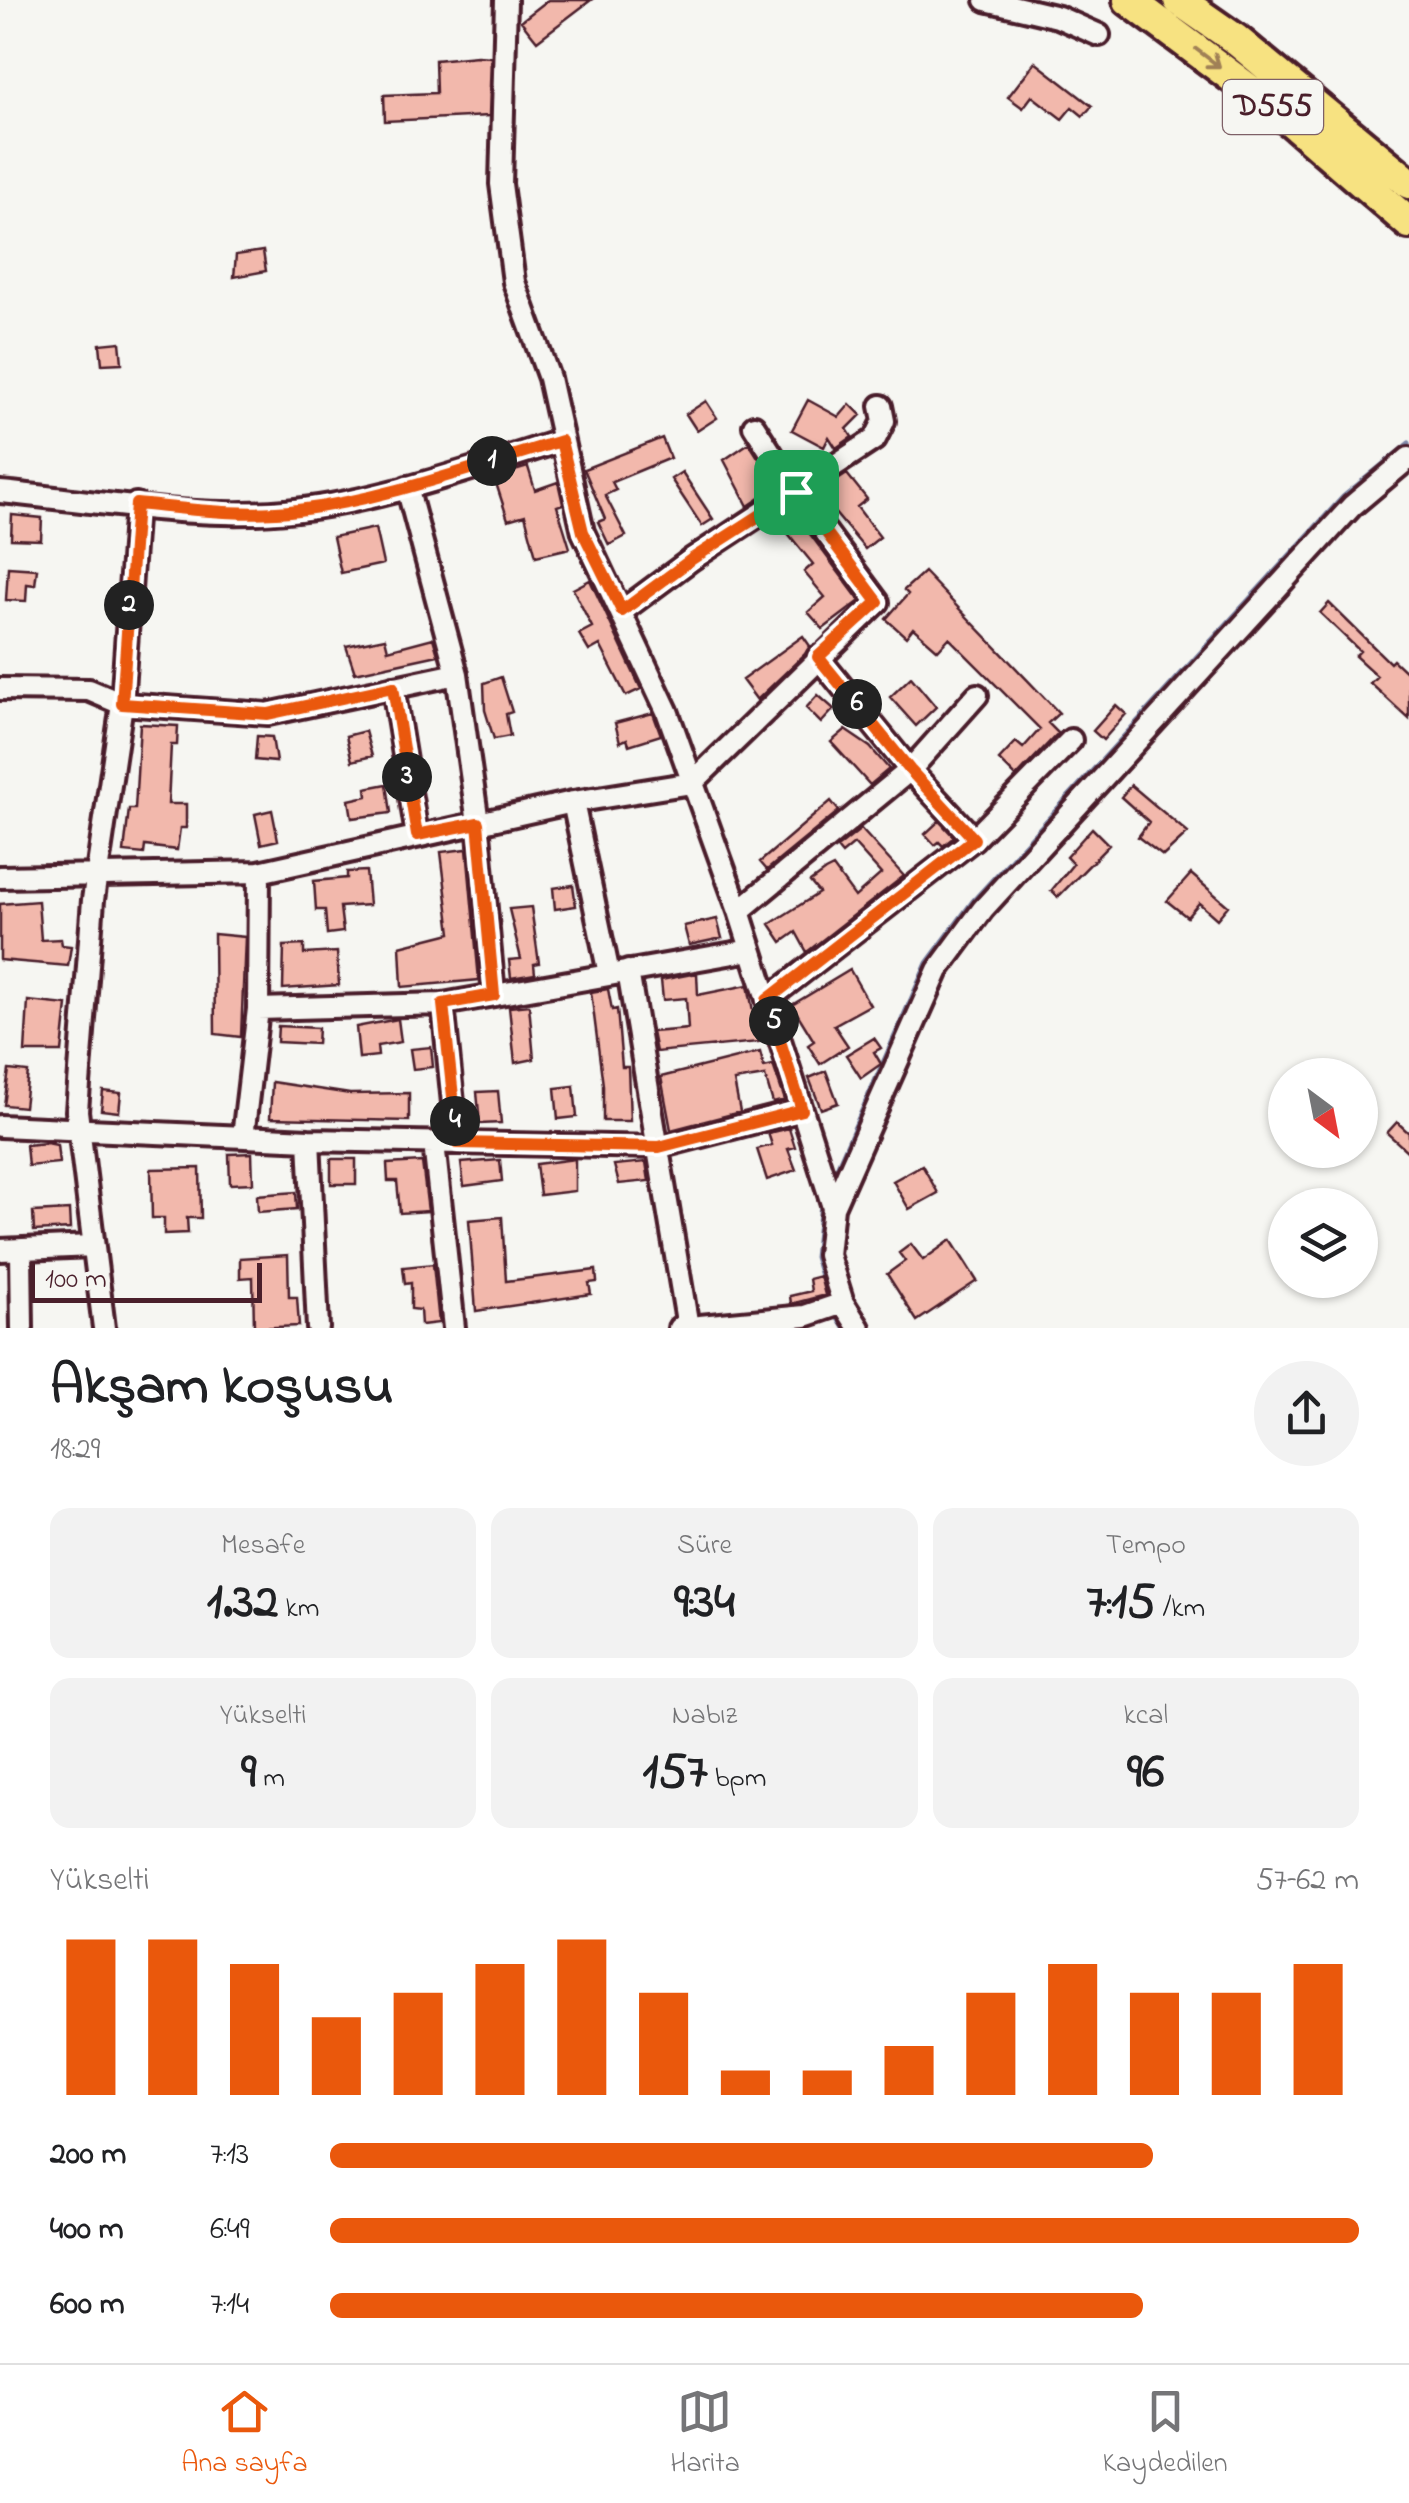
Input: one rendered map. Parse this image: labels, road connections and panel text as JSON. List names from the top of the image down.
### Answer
{
  "streets": {
    "highway": ["D555"]
  },
  "scale_bar": "100 m",
  "north": "bottom right",
  "page": {
    "pins": [
      "1",
      "2",
      "6",
      "3",
      "5",
      "4"
    ],
    "scale": "100 m",
    "heading": ["Akşam koşusu", "18:29"],
    "stats": [
      ["Mesafe", "1.32 km"],
      ["Süre", "9:34"],
      ["Tempo", "7:15 /km"],
      ["Yükselti", "9 m"],
      ["Nabız", "157 bpm"],
      ["kcal", "96"]
    ],
    "chart": ["Yükselti", "57–62 m"],
    "list": [
      {
        "name": "200 m",
        "note": "7:13"
      },
      {
        "name": "400 m",
        "note": "6:49"
      },
      {
        "name": "600 m",
        "note": "7:14"
      }
    ],
    "tabs": ["Ana sayfa", "Harita", "Kaydedilen"]
  }
}
